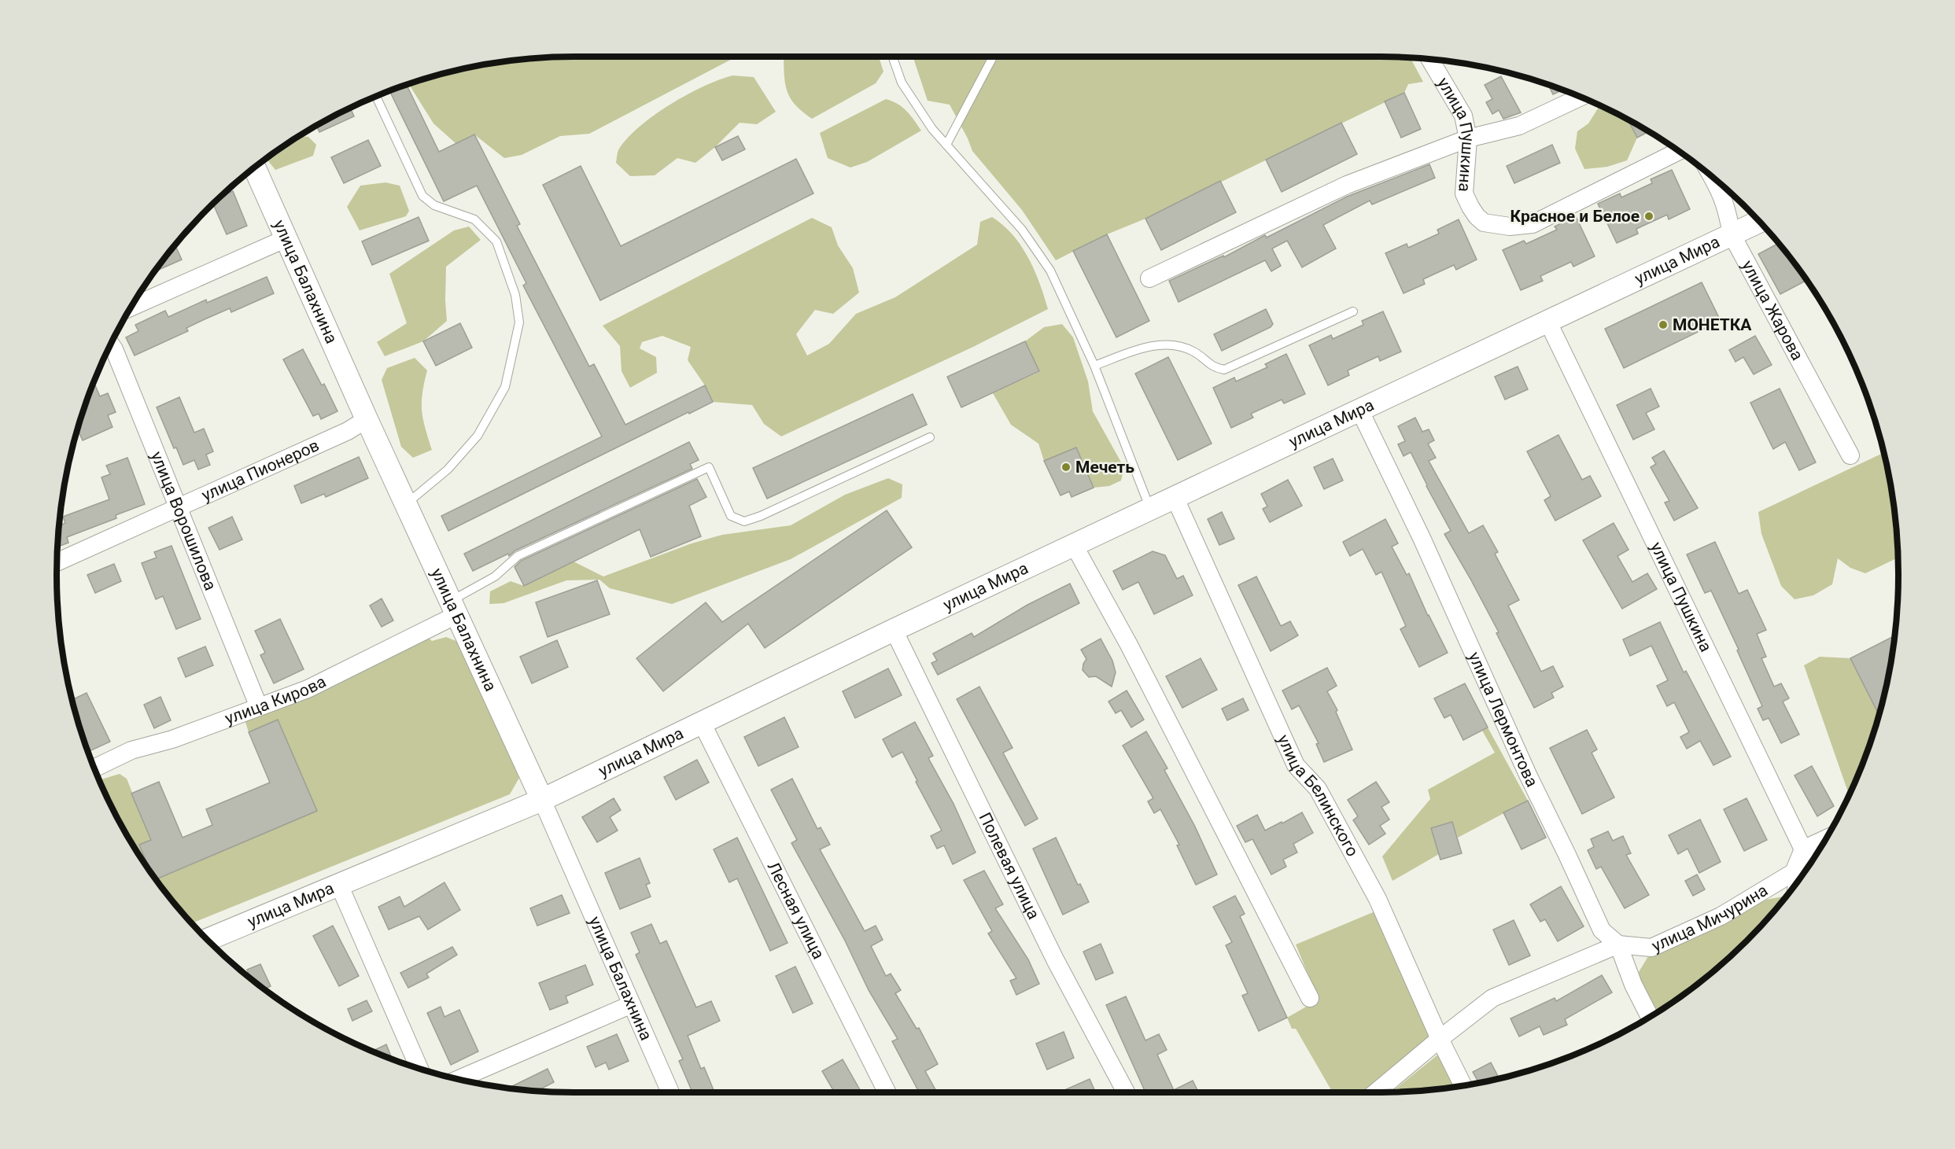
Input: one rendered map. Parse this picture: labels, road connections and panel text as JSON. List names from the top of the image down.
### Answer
{
  "streets": {
    "street": [
      "улица Пушкина",
      "улица Мира",
      "улица Балахнина",
      "улица Жарова",
      "улица Пионеров",
      "улица Ворошилова",
      "улица Кирова",
      "улица Лермонтова",
      "улица Белинского",
      "Полевая улица",
      "Лесная улица",
      "улица Мичурина"
    ]
  },
  "crossings": [
    ["улица Пушкина", "улица Мира"],
    ["улица Мира", "улица Балахнина"],
    ["улица Мира", "улица Жарова"],
    ["улица Мира", "улица Лермонтова"],
    ["улица Мира", "улица Белинского"],
    ["улица Мира", "Полевая улица"],
    ["улица Мира", "Лесная улица"],
    ["улица Балахнина", "улица Пионеров"],
    ["улица Балахнина", "улица Кирова"],
    ["улица Пионеров", "улица Ворошилова"],
    ["улица Ворошилова", "улица Кирова"],
    ["улица Лермонтова", "улица Мичурина"]
  ],
  "places": ["Красное и Белое", "МОНЕТКА", "Мечеть"]
}
